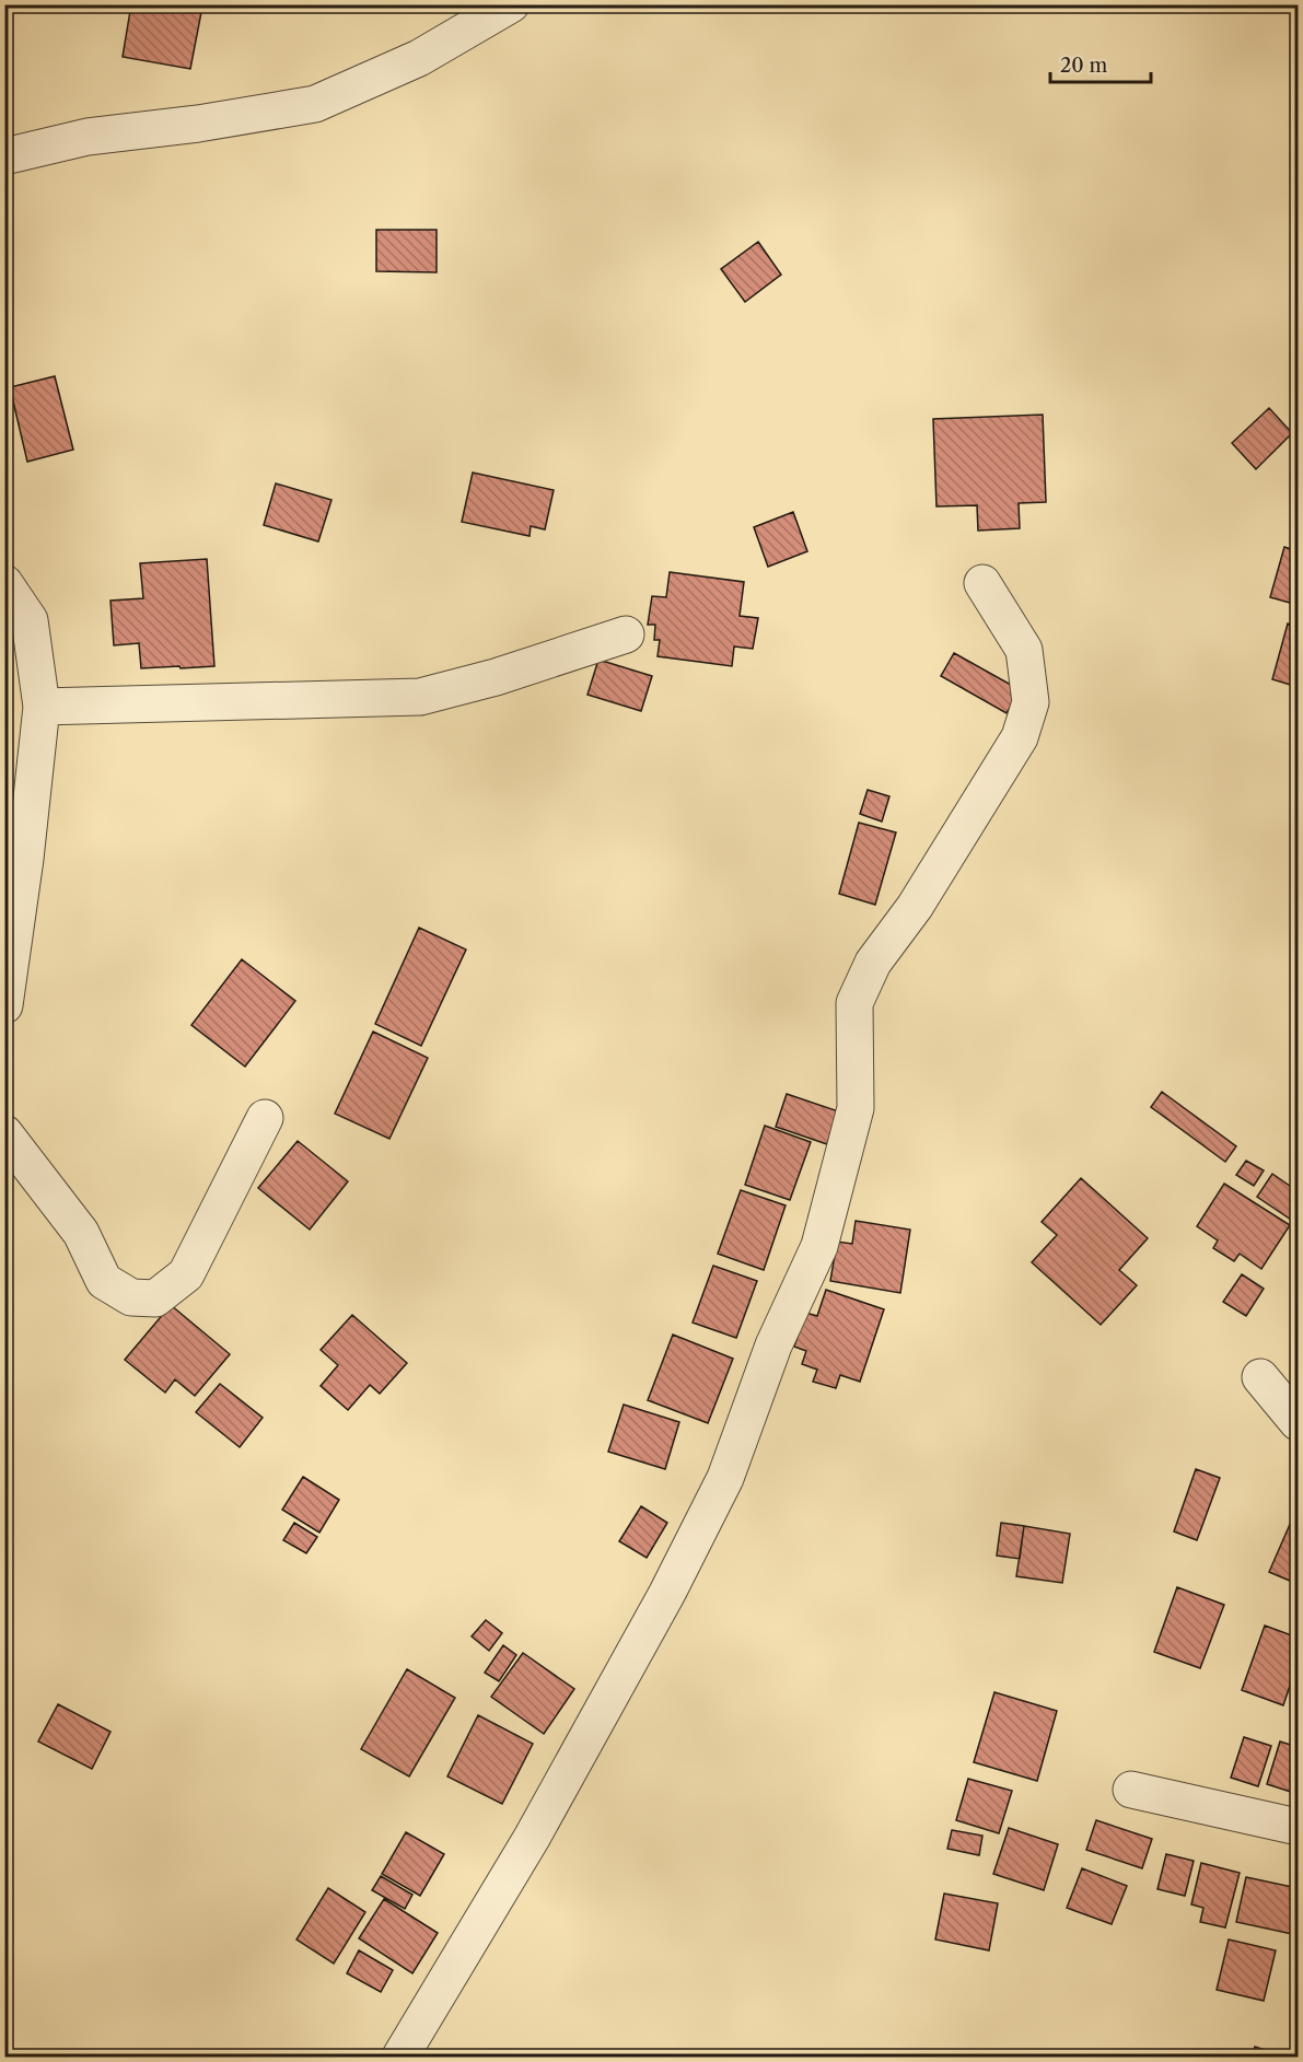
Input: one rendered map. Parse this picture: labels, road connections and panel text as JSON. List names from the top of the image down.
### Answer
{
  "scale_bar": "20 m"
}
